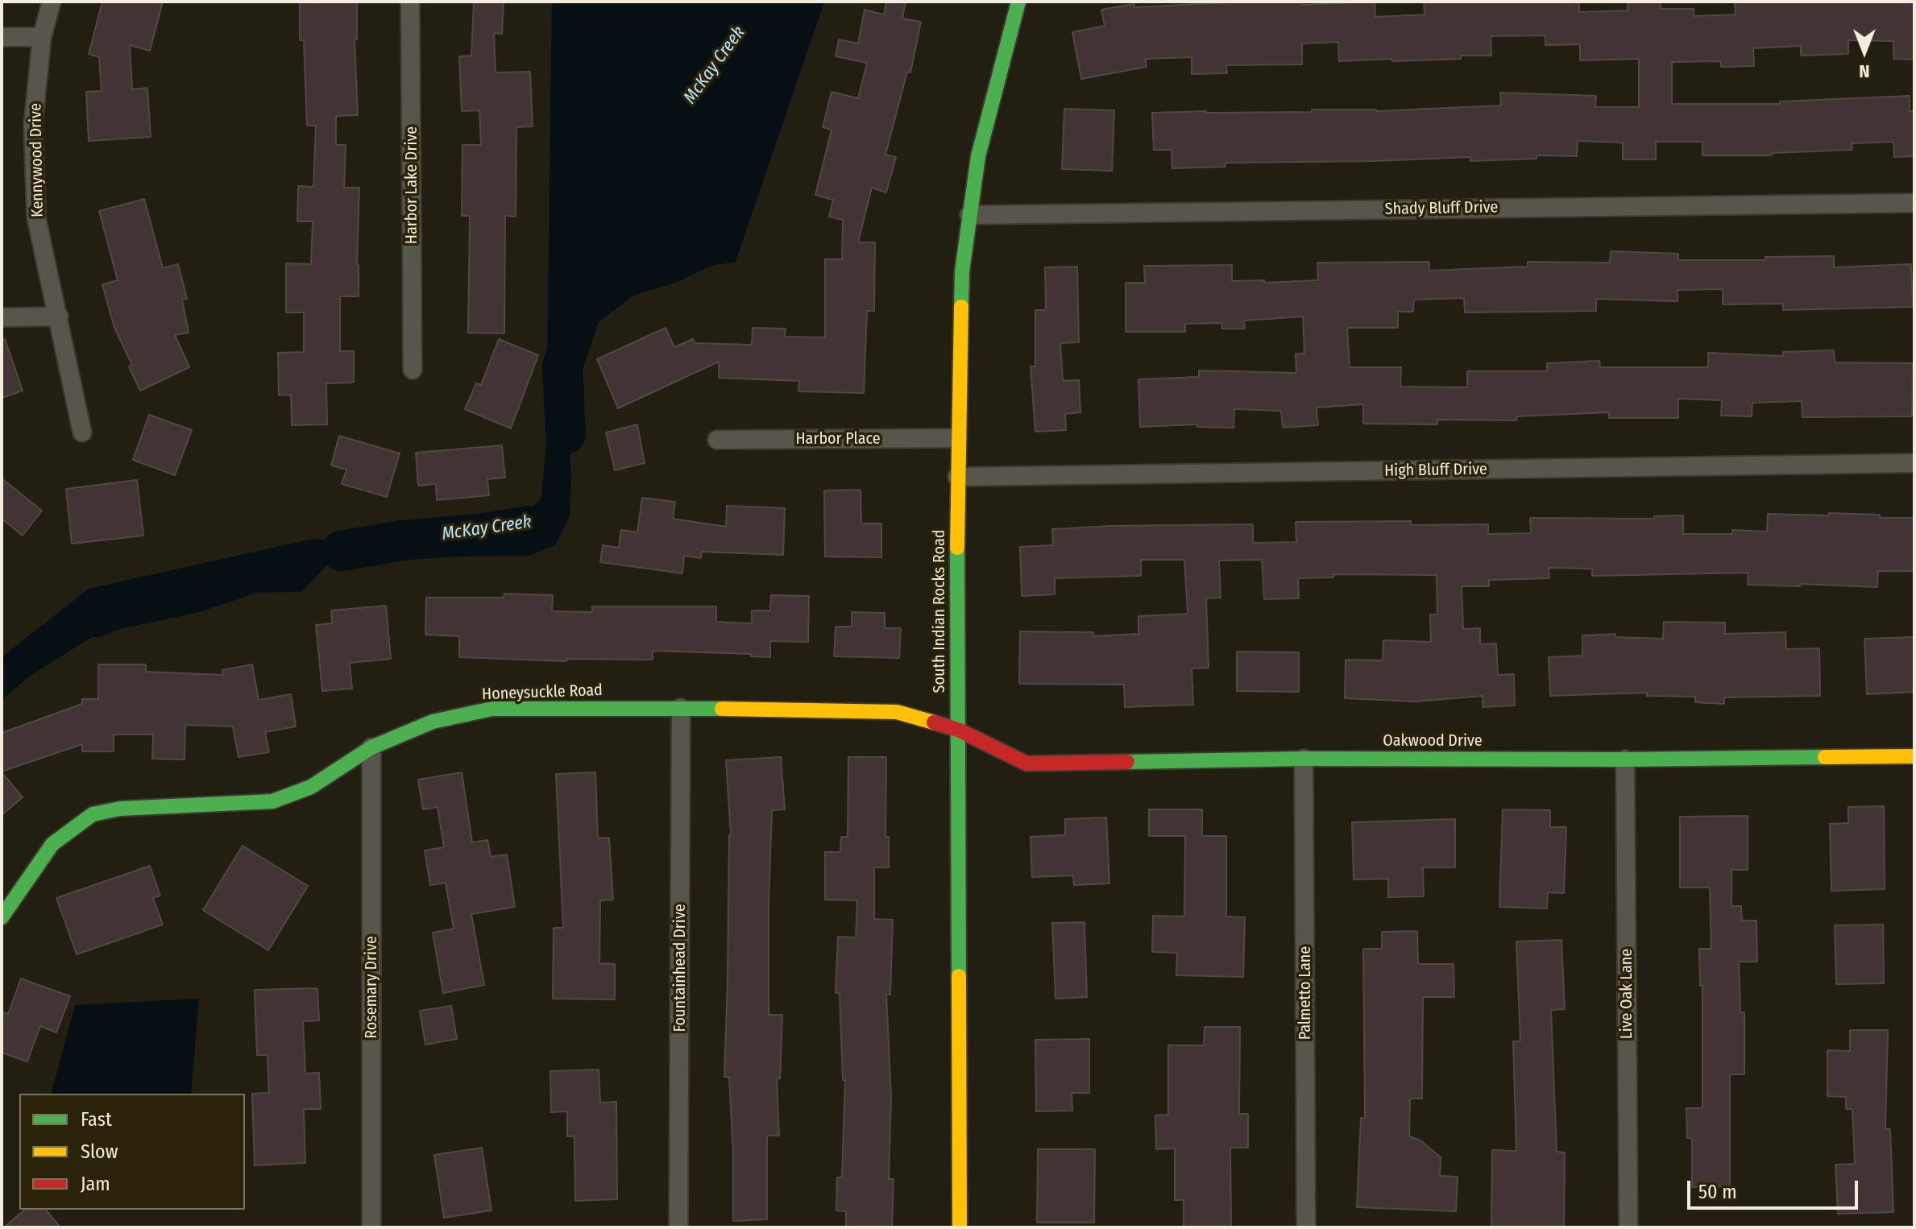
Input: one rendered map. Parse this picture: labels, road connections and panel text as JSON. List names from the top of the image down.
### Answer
{
  "streets": {
    "street": [
      "Kennywood Drive",
      "Harbor Lake Drive",
      "Shady Bluff Drive",
      "Harbor Place",
      "High Bluff Drive",
      "South Indian Rocks Road",
      "Honeysuckle Road",
      "Oakwood Drive",
      "Fountainhead Drive",
      "Rosemary Drive",
      "Palmetto Lane",
      "Live Oak Lane"
    ]
  },
  "crossings": [
    ["Shady Bluff Drive", "South Indian Rocks Road"],
    ["Harbor Place", "South Indian Rocks Road"],
    ["High Bluff Drive", "South Indian Rocks Road"],
    ["South Indian Rocks Road", "Honeysuckle Road"],
    ["South Indian Rocks Road", "Oakwood Drive"],
    ["Honeysuckle Road", "Oakwood Drive"],
    ["Honeysuckle Road", "Fountainhead Drive"],
    ["Honeysuckle Road", "Rosemary Drive"],
    ["Oakwood Drive", "Palmetto Lane"],
    ["Oakwood Drive", "Live Oak Lane"]
  ],
  "water": ["McKay Creek"],
  "legend": ["Fast", "Slow", "Jam"],
  "scale_bar": "50 m",
  "north": "bottom"
}
